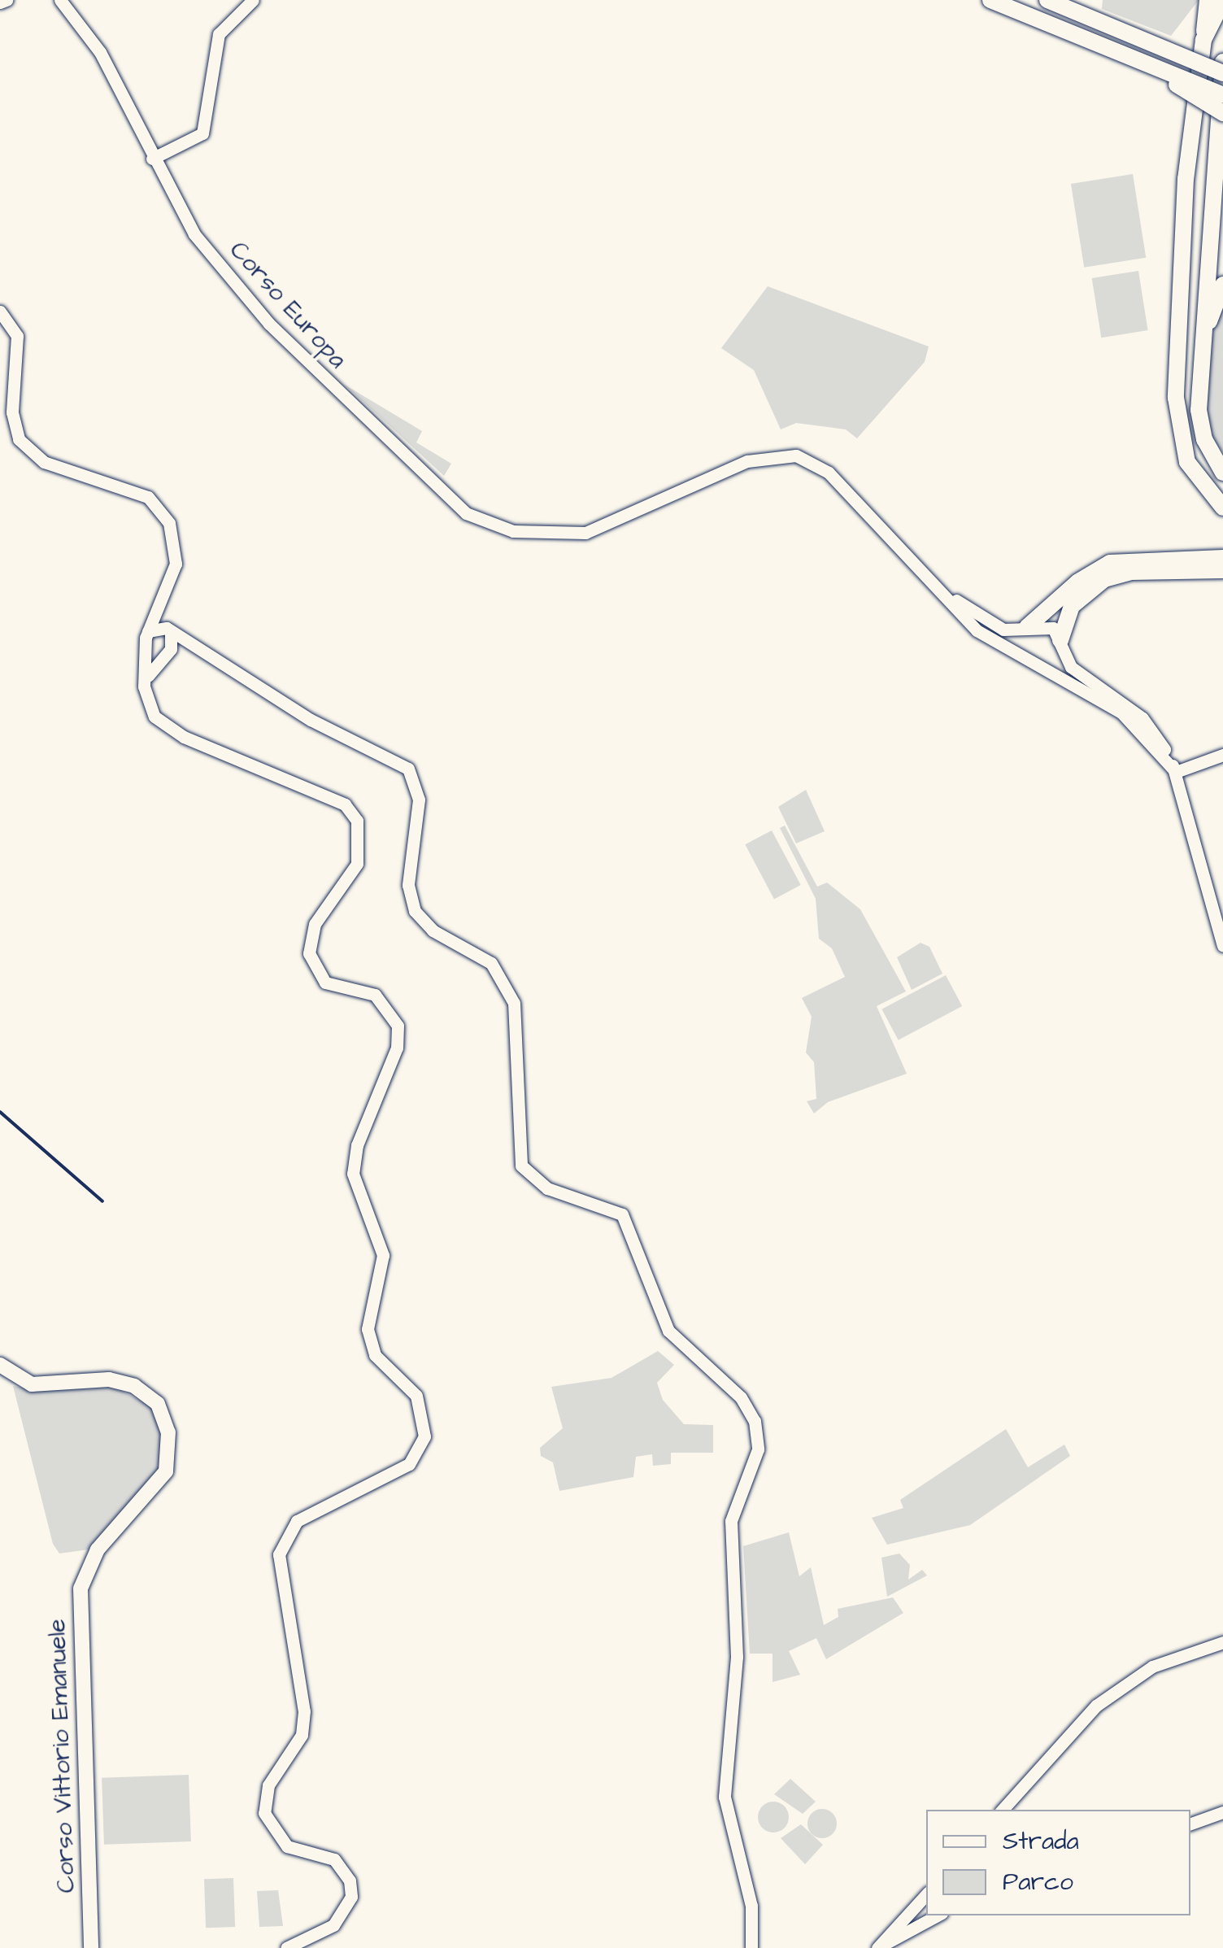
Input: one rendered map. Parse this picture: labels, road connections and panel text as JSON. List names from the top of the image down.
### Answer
{
  "streets": {
    "main road": ["Corso Europa", "Corso Vittorio Emanuele"]
  },
  "legend": ["Strada", "Parco"]
}
